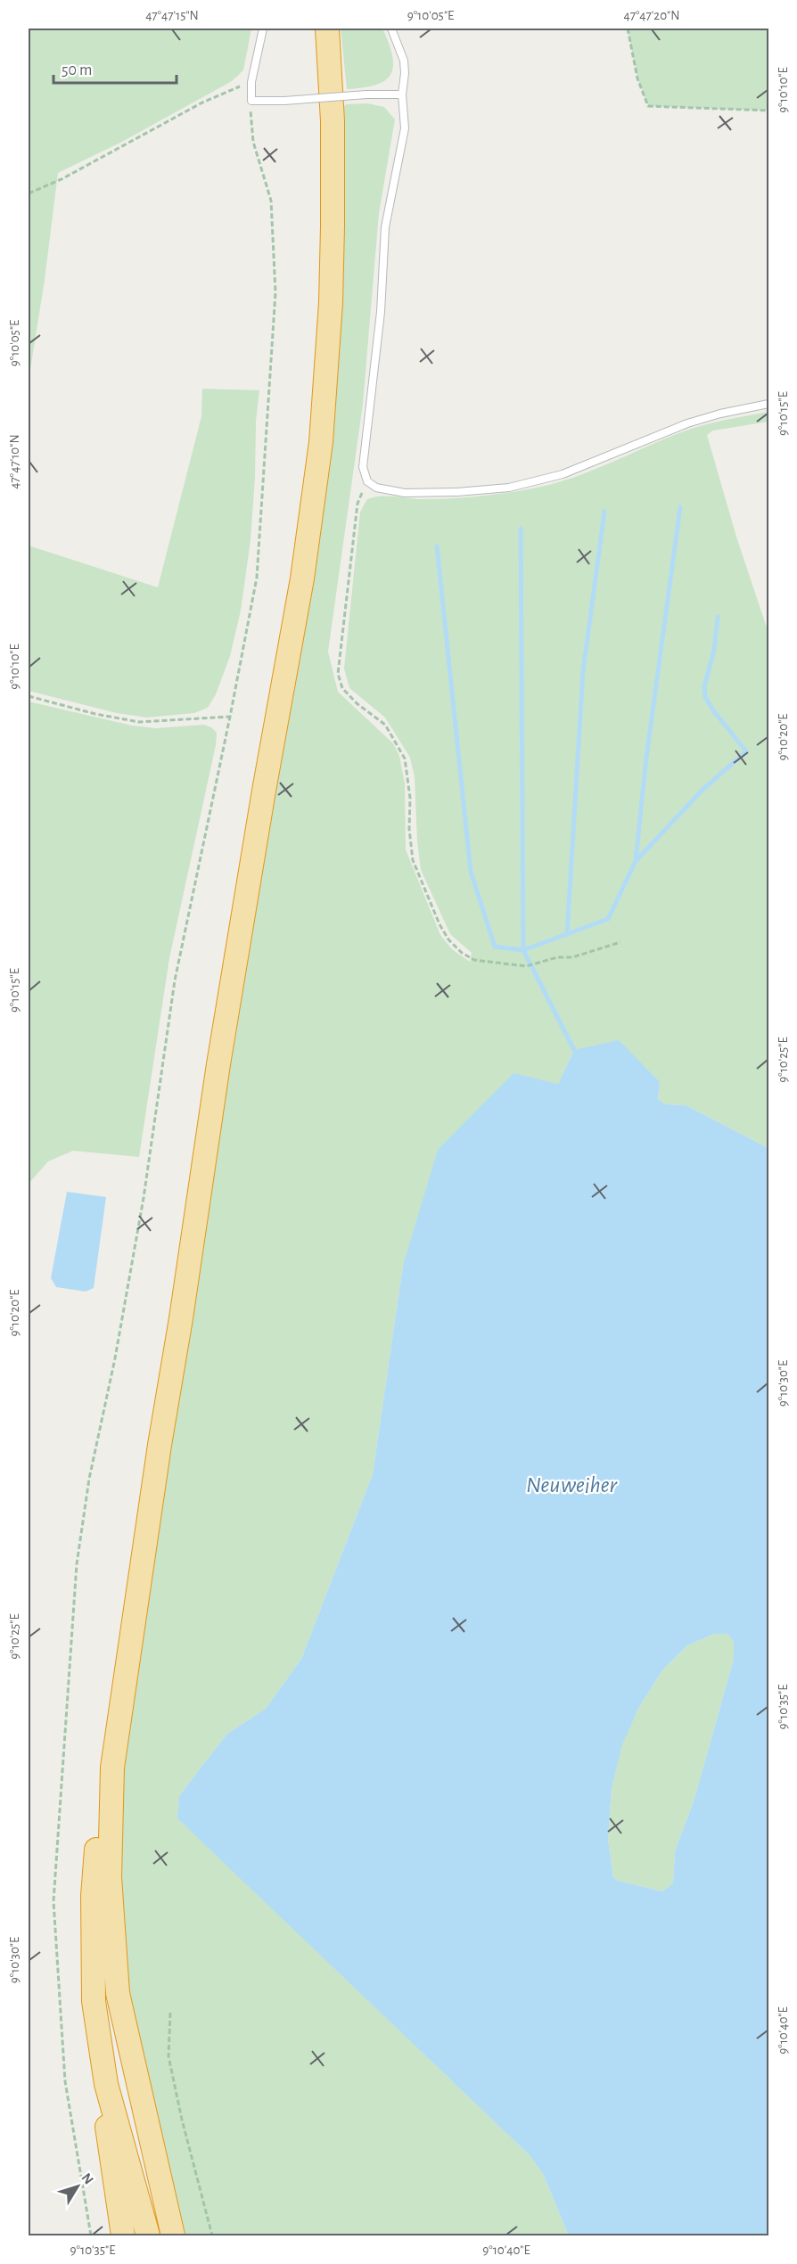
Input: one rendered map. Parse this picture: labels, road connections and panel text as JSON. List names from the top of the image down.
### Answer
{
  "water": ["Neuweiher"],
  "scale_bar": "50 m",
  "north": "top right",
  "coordinates": [
    "47°47'15\"N",
    "9°10'05\"E",
    "47°47'20\"N",
    "9°10'10\"E",
    "9°10'15\"E",
    "47°47'10\"N",
    "9°10'20\"E",
    "9°10'25\"E",
    "9°10'30\"E",
    "9°10'35\"E",
    "9°10'40\"E"
  ]
}
